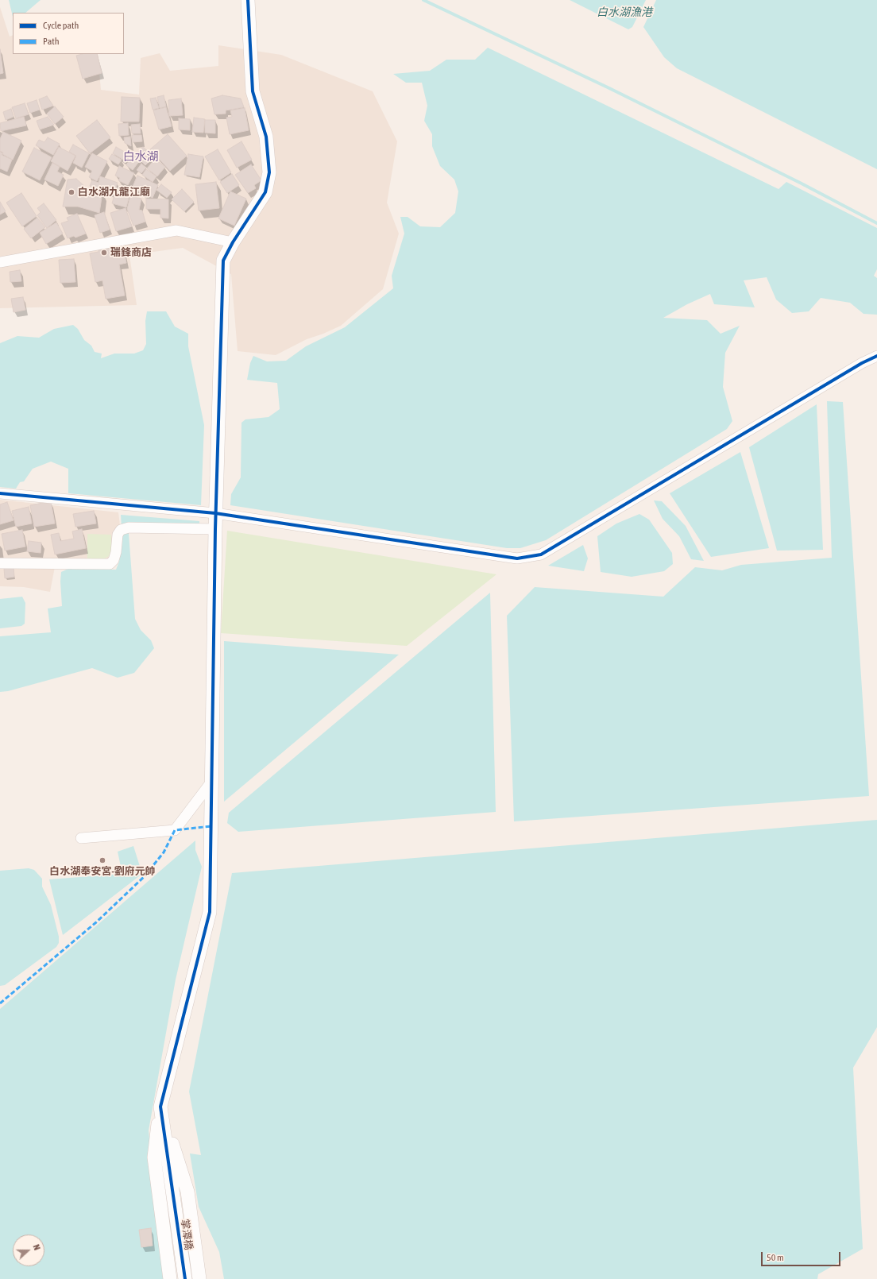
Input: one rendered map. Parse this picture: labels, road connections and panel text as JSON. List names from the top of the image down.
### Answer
{
  "streets": {
    "street": ["掌潭橋"]
  },
  "districts": ["白水湖"],
  "water": ["白水湖漁港"],
  "places": ["白水湖九龍江廟", "瑞鋒商店", "白水湖奉安宮-劉府元帥"],
  "legend": ["Cycle path", "Path"],
  "scale_bar": "50 m",
  "north": "right"
}
